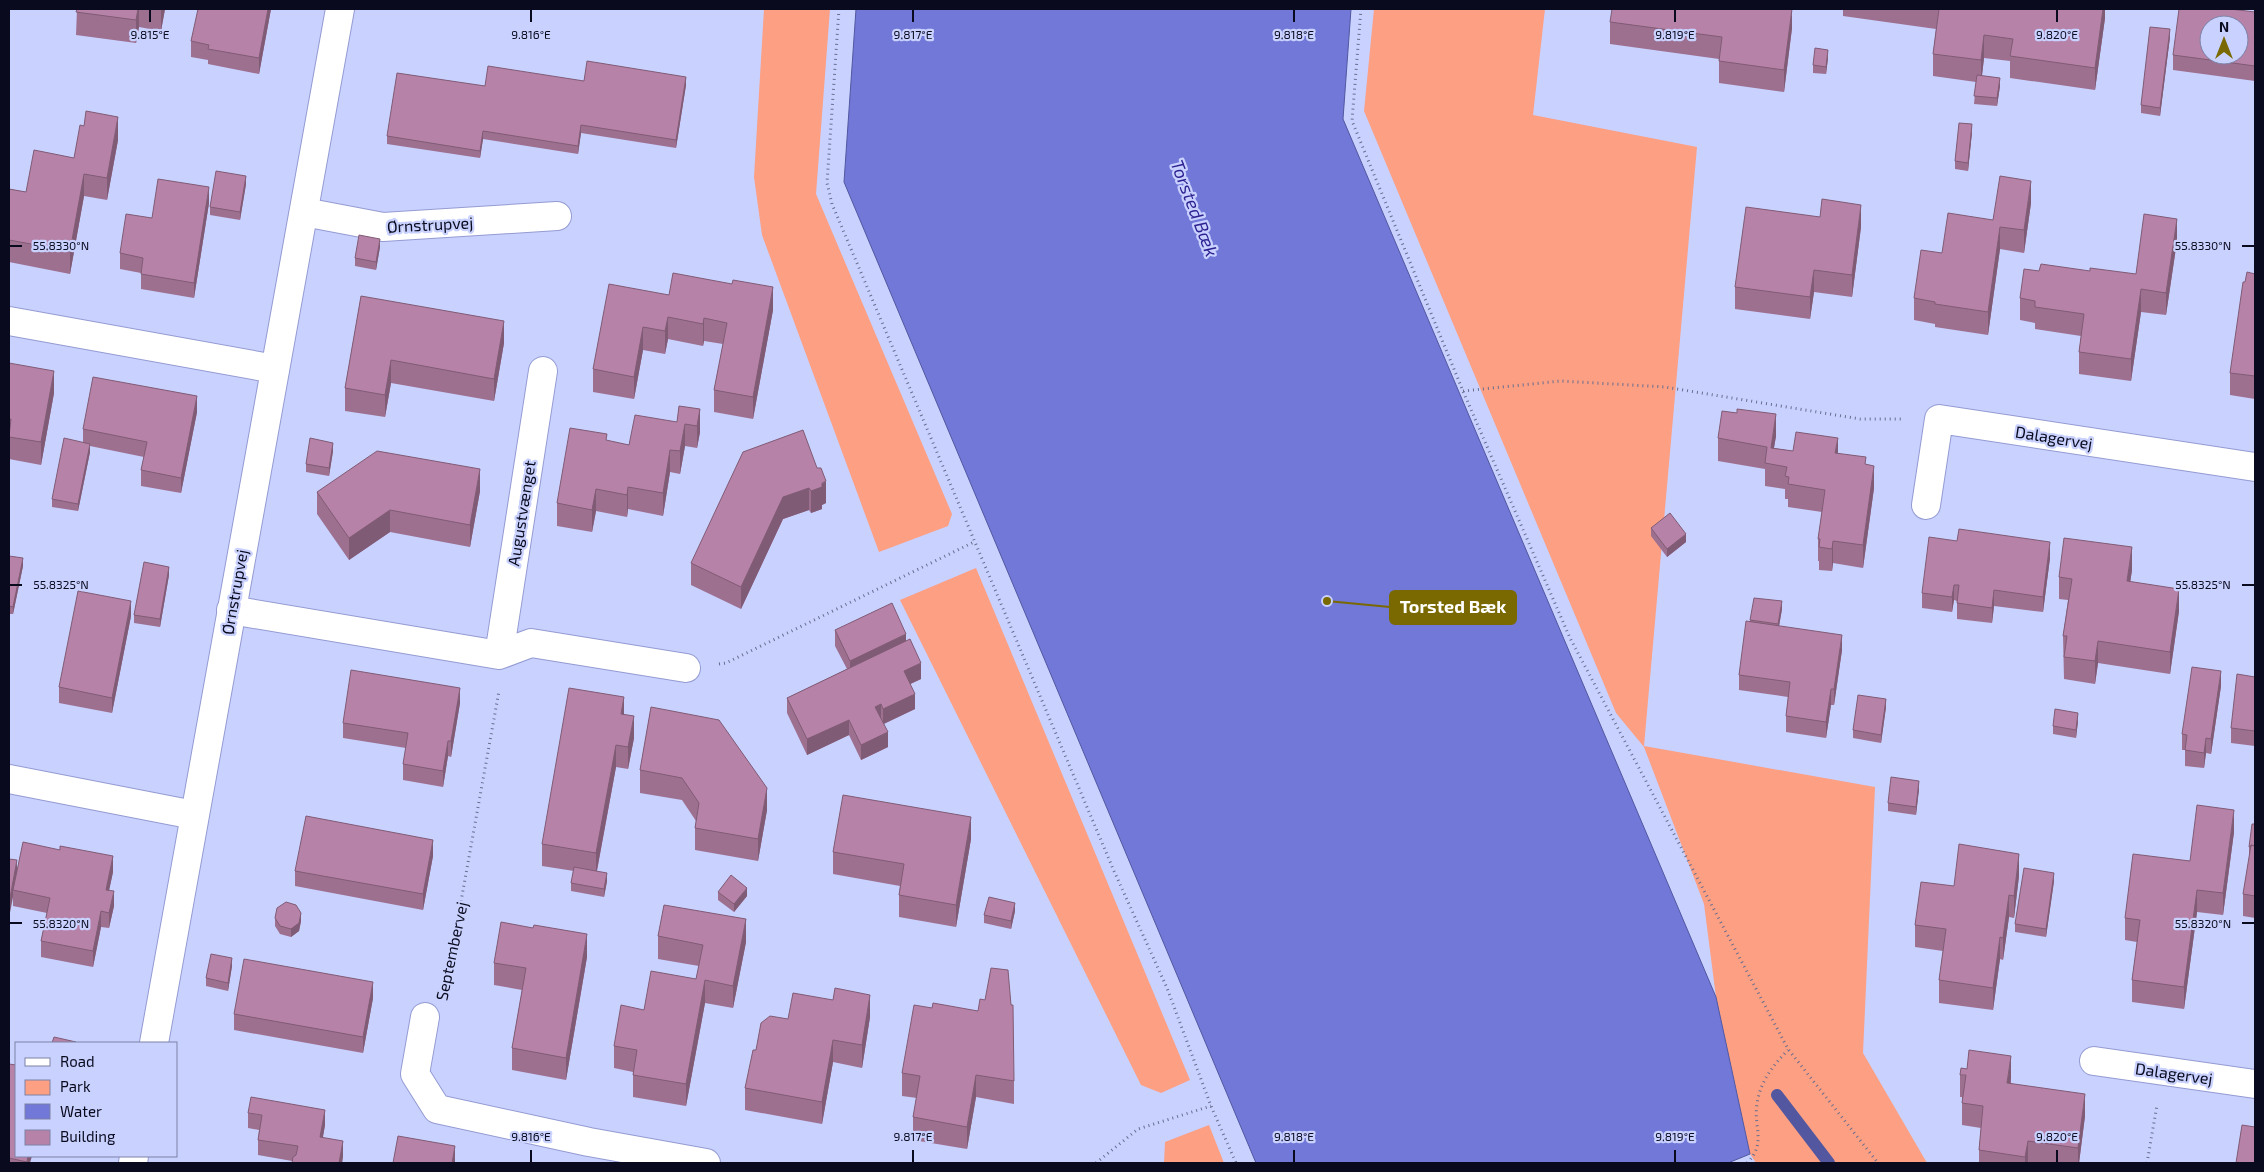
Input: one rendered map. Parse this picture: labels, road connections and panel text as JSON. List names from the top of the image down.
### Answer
{
  "streets": {
    "street": [
      "Ørnstrupvej",
      "Dalagervej",
      "Augustvænget",
      "Septembervej"
    ]
  },
  "crossings": [
    ["Augustvænget", "Septembervej"]
  ],
  "water": ["Torsted Bæk"],
  "places": ["Torsted Bæk"],
  "legend": [
    "Road",
    "Park",
    "Water",
    "Building"
  ],
  "north": "top",
  "coordinates": [
    "9.815°E",
    "9.816°E",
    "9.817°E",
    "9.818°E",
    "9.819°E",
    "9.820°E",
    "55.8330°N",
    "55.8325°N",
    "55.8320°N"
  ]
}
